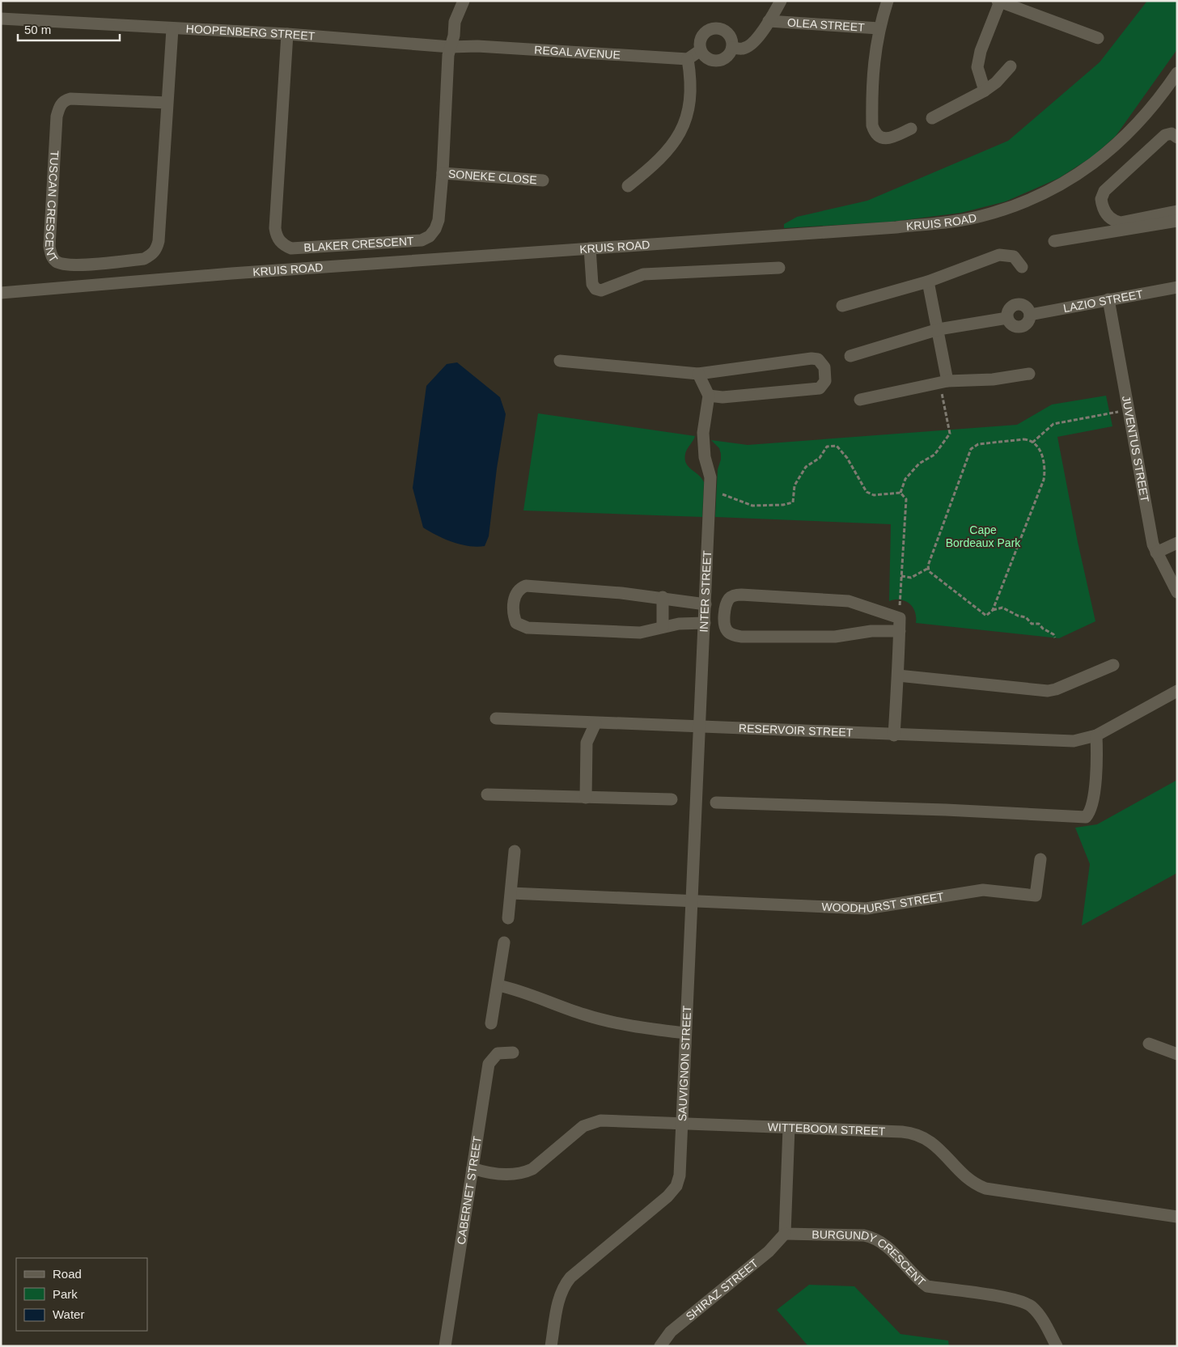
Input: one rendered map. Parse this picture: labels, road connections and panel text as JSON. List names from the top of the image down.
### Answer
{
  "streets": {
    "street": [
      "OLEA STREET",
      "HOOPENBERG STREET",
      "REGAL AVENUE",
      "SONEKE CLOSE",
      "TUSCAN CRESCENT",
      "KRUIS ROAD",
      "BLAKER CRESCENT",
      "LAZIO STREET",
      "JUVENTUS STREET",
      "INTER STREET",
      "RESERVOIR STREET",
      "WOODHURST STREET",
      "SAUVIGNON STREET",
      "WITTEBOOM STREET",
      "CABERNET STREET",
      "BURGUNDY CRESCENT",
      "SHIRAZ STREET"
    ]
  },
  "crossings": [
    ["HOOPENBERG STREET", "REGAL AVENUE"],
    ["HOOPENBERG STREET", "TUSCAN CRESCENT"],
    ["HOOPENBERG STREET", "BLAKER CRESCENT"],
    ["REGAL AVENUE", "BLAKER CRESCENT"],
    ["SONEKE CLOSE", "BLAKER CRESCENT"],
    ["LAZIO STREET", "JUVENTUS STREET"],
    ["INTER STREET", "RESERVOIR STREET"],
    ["INTER STREET", "SAUVIGNON STREET"],
    ["RESERVOIR STREET", "SAUVIGNON STREET"],
    ["WOODHURST STREET", "SAUVIGNON STREET"],
    ["SAUVIGNON STREET", "WITTEBOOM STREET"],
    ["WITTEBOOM STREET", "CABERNET STREET"],
    ["BURGUNDY CRESCENT", "SHIRAZ STREET"]
  ],
  "parks": ["Cape Bordeaux Park"],
  "legend": ["Road", "Park", "Water"],
  "scale_bar": "50 m"
}
